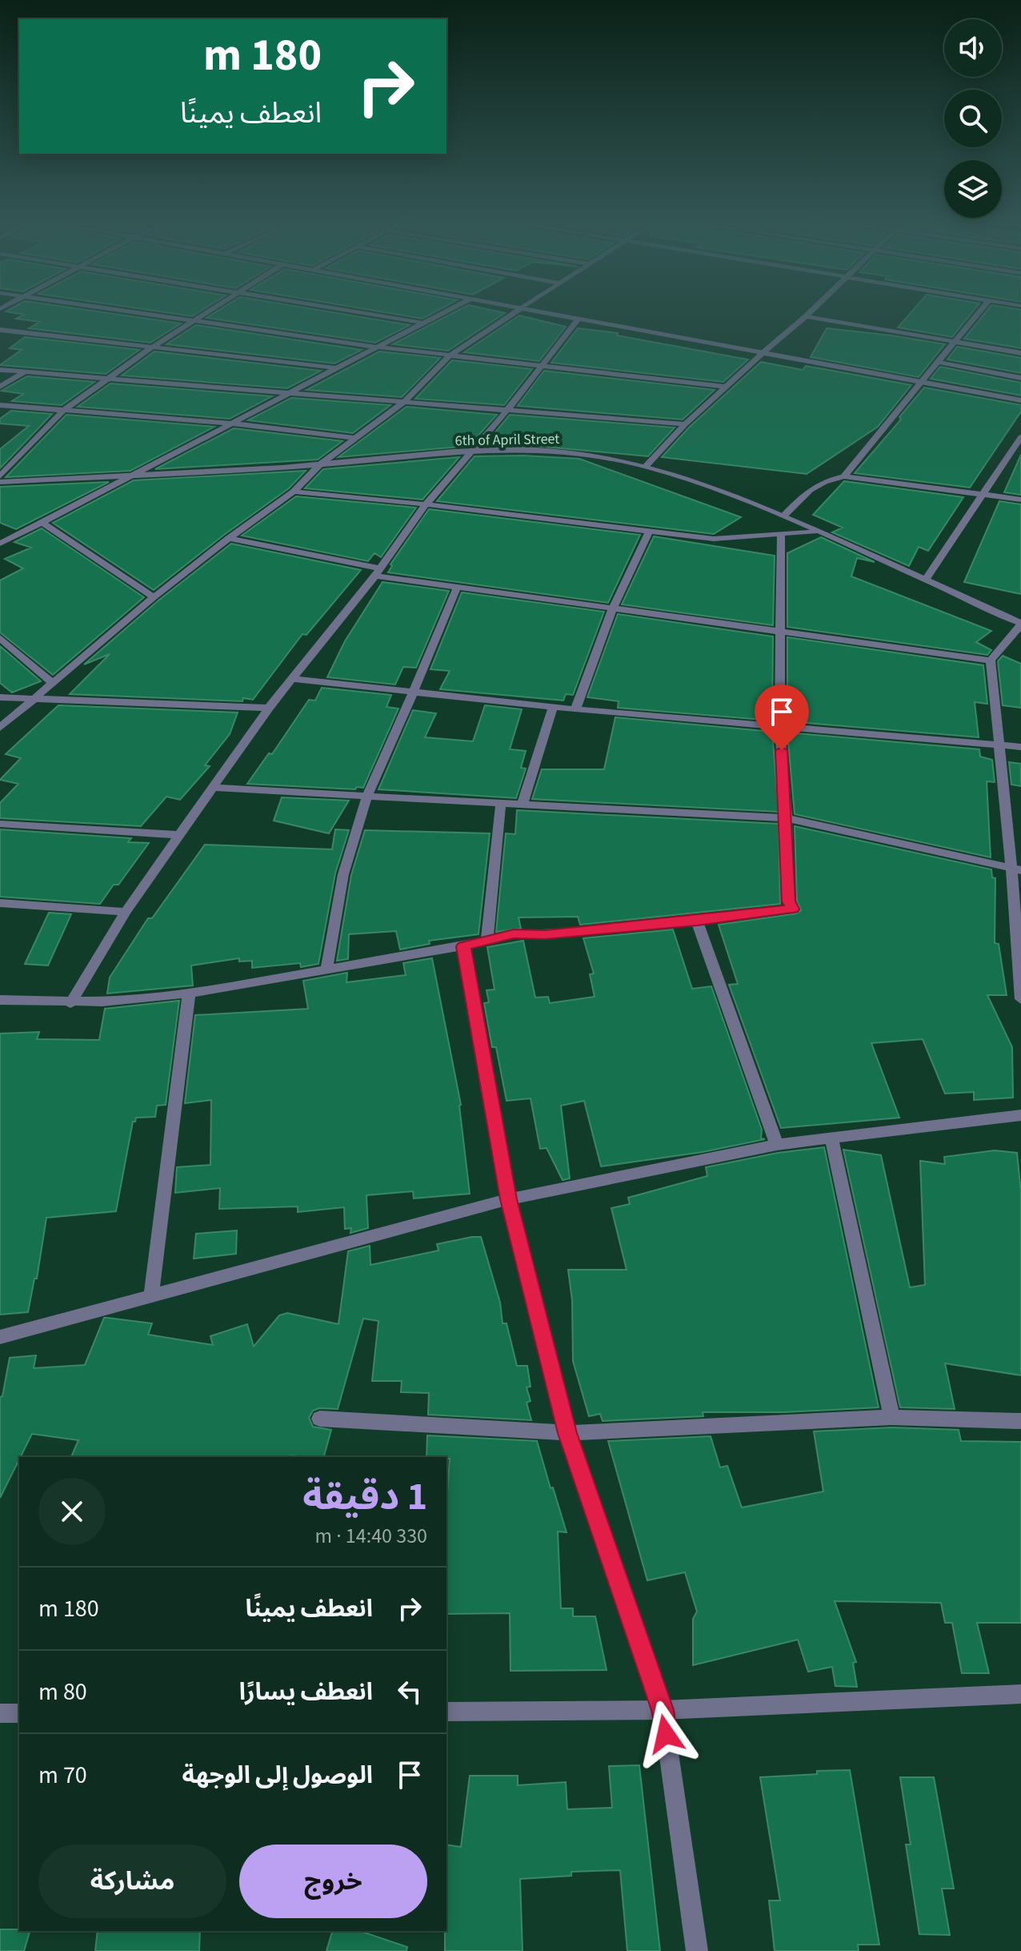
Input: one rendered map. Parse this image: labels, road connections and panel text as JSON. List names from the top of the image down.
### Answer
{
  "streets": {
    "street": ["6th of April Street"]
  },
  "page": {
    "turn": ["180 m", "انعطف يمينًا"],
    "heading": ["1 دقيقة", "330 m · 14:40"],
    "list": [
      {
        "name": "انعطف يمينًا",
        "value": "180 m"
      },
      {
        "name": "انعطف يسارًا",
        "value": "80 m"
      },
      {
        "name": "الوصول إلى الوجهة",
        "value": "70 m"
      }
    ],
    "buttons": ["خروج", "مشاركة"]
  }
}
